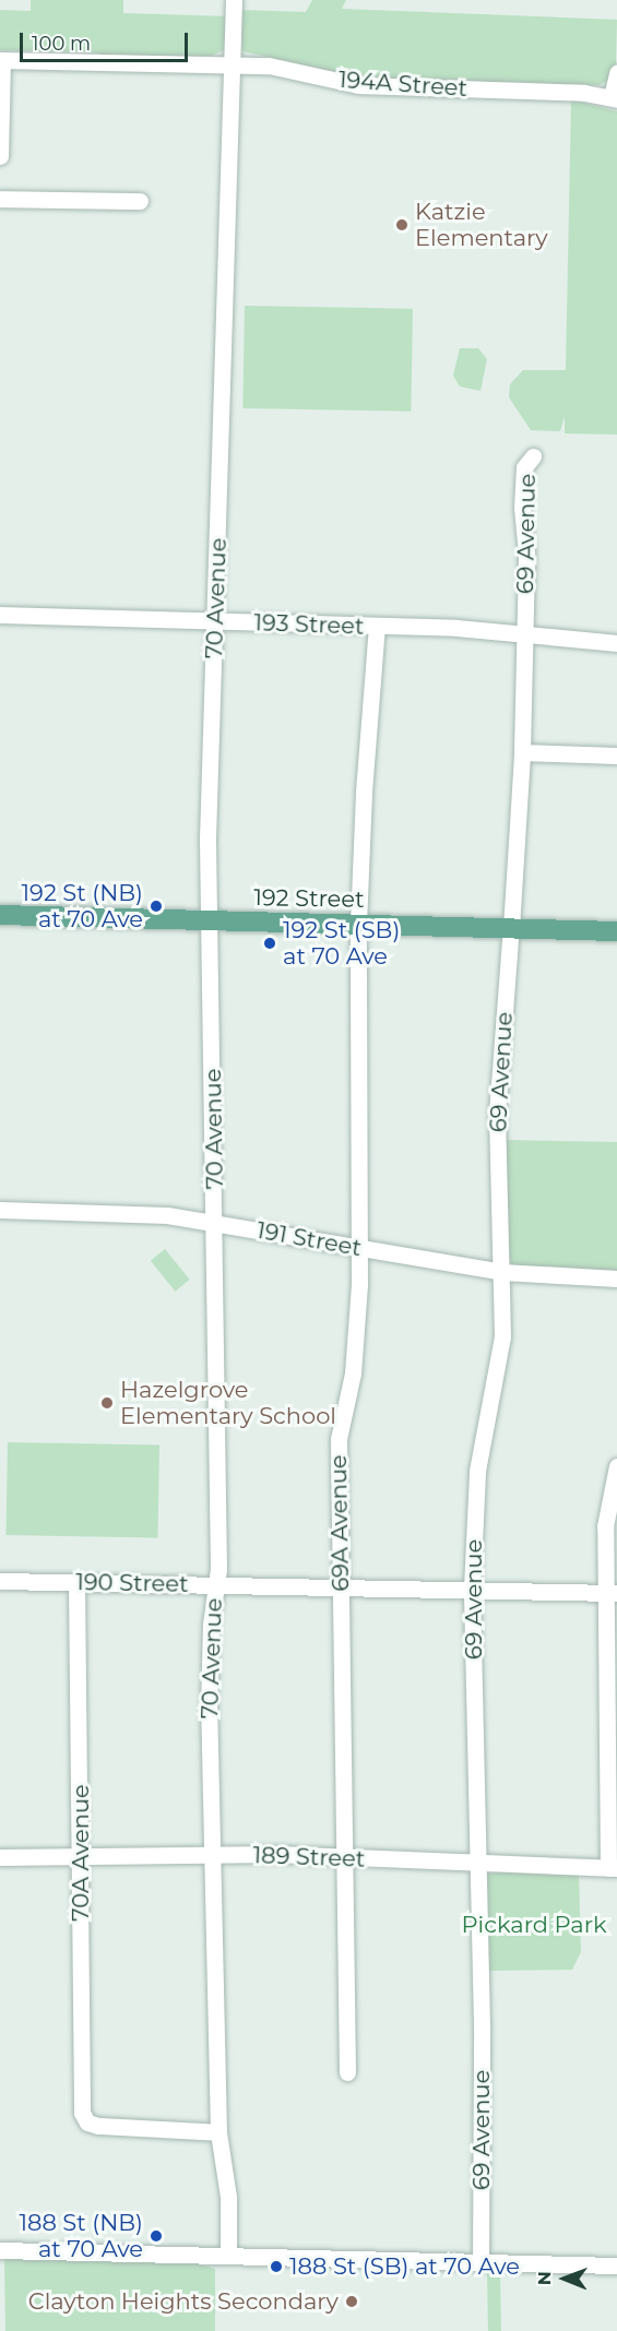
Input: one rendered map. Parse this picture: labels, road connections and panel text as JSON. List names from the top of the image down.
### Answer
{
  "streets": {
    "main road": ["192 Street"],
    "street": [
      "194A Street",
      "69 Avenue",
      "70 Avenue",
      "193 Street",
      "191 Street",
      "69A Avenue",
      "190 Street",
      "70A Avenue",
      "189 Street"
    ]
  },
  "crossings": [
    ["194A Street", "70 Avenue"],
    ["69 Avenue", "193 Street"],
    ["69 Avenue", "192 Street"],
    ["69 Avenue", "191 Street"],
    ["69 Avenue", "190 Street"],
    ["69 Avenue", "189 Street"],
    ["70 Avenue", "193 Street"],
    ["70 Avenue", "192 Street"],
    ["70 Avenue", "191 Street"],
    ["70 Avenue", "190 Street"],
    ["70 Avenue", "70A Avenue"],
    ["70 Avenue", "189 Street"],
    ["193 Street", "69A Avenue"],
    ["192 Street", "69A Avenue"],
    ["191 Street", "69A Avenue"],
    ["69A Avenue", "190 Street"],
    ["69A Avenue", "189 Street"],
    ["190 Street", "70A Avenue"],
    ["70A Avenue", "189 Street"]
  ],
  "parks": ["Pickard Park"],
  "places": [
    "Katzie Elementary",
    "192 St (NB) at 70 Ave",
    "192 St (SB) at 70 Ave",
    "Hazelgrove Elementary School",
    "188 St (NB) at 70 Ave",
    "188 St (SB) at 70 Ave",
    "Clayton Heights Secondary"
  ],
  "scale_bar": "100 m",
  "north": "left"
}
